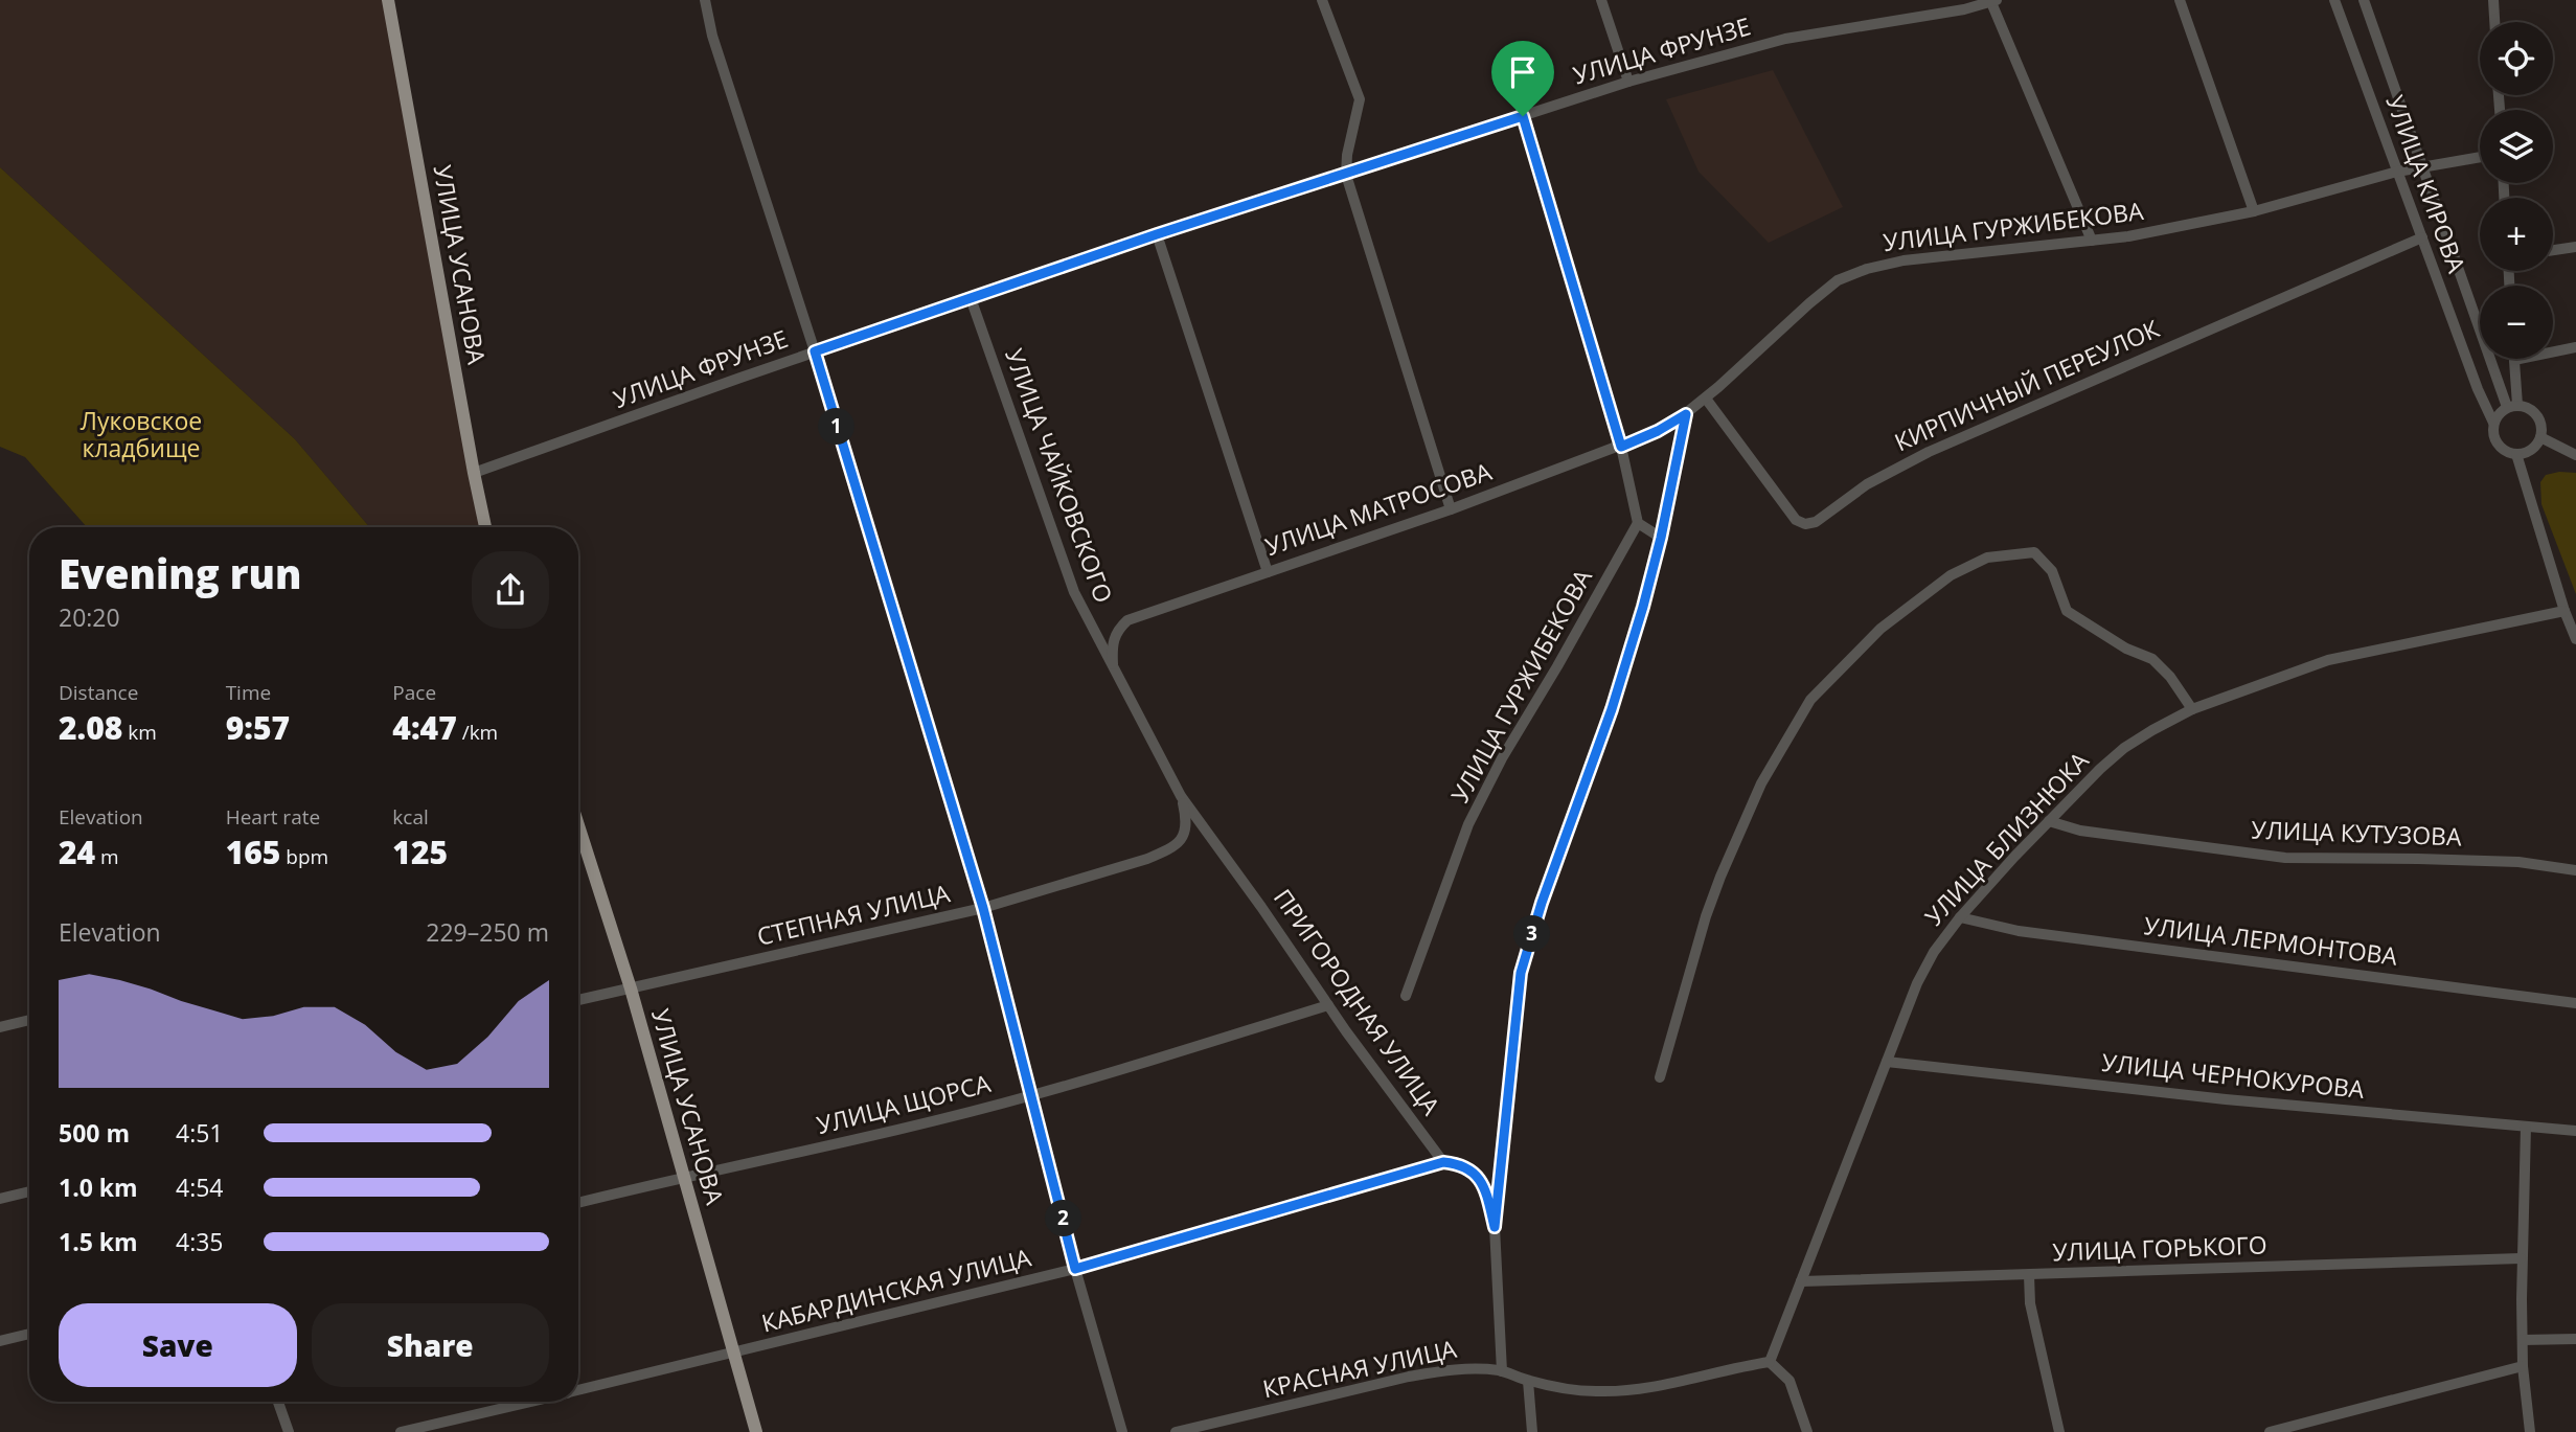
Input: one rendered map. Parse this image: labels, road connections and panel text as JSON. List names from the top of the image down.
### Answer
{
  "streets": {
    "main road": ["УЛИЦА УСАНОВА"],
    "street": [
      "УЛИЦА ФРУНЗЕ",
      "УЛИЦА КИРОВА",
      "УЛИЦА ГУРЖИБЕКОВА",
      "КИРПИЧНЫЙ ПЕРЕУЛОК",
      "УЛИЦА ЧАЙКОВСКОГО",
      "УЛИЦА МАТРОСОВА",
      "УЛИЦА КУТУЗОВА",
      "УЛИЦА БЛИЗНЮКА",
      "СТЕПНАЯ УЛИЦА",
      "УЛИЦА ЛЕРМОНТОВА",
      "ПРИГОРОДНАЯ УЛИЦА",
      "УЛИЦА ЧЕРНОКУРОВА",
      "УЛИЦА ЩОРСА",
      "УЛИЦА ГОРЬКОГО",
      "КАБАРДИНСКАЯ УЛИЦА",
      "КРАСНАЯ УЛИЦА"
    ]
  },
  "crossings": [
    ["УЛИЦА ФРУНЗЕ", "УЛИЦА УСАНОВА"],
    ["УЛИЦА ФРУНЗЕ", "УЛИЦА ЧАЙКОВСКОГО"],
    ["УЛИЦА КИРОВА", "УЛИЦА ГУРЖИБЕКОВА"],
    ["УЛИЦА КИРОВА", "КИРПИЧНЫЙ ПЕРЕУЛОК"],
    ["УЛИЦА КИРОВА", "УЛИЦА БЛИЗНЮКА"],
    ["УЛИЦА ГУРЖИБЕКОВА", "КИРПИЧНЫЙ ПЕРЕУЛОК"],
    ["УЛИЦА ГУРЖИБЕКОВА", "УЛИЦА МАТРОСОВА"],
    ["УЛИЦА УСАНОВА", "СТЕПНАЯ УЛИЦА"],
    ["УЛИЦА УСАНОВА", "УЛИЦА ЩОРСА"],
    ["УЛИЦА УСАНОВА", "КАБАРДИНСКАЯ УЛИЦА"],
    ["УЛИЦА ЧАЙКОВСКОГО", "УЛИЦА МАТРОСОВА"],
    ["УЛИЦА ЧАЙКОВСКОГО", "ПРИГОРОДНАЯ УЛИЦА"],
    ["УЛИЦА МАТРОСОВА", "ПРИГОРОДНАЯ УЛИЦА"],
    ["УЛИЦА КУТУЗОВА", "УЛИЦА БЛИЗНЮКА"],
    ["УЛИЦА БЛИЗНЮКА", "УЛИЦА ЛЕРМОНТОВА"],
    ["УЛИЦА БЛИЗНЮКА", "УЛИЦА ЧЕРНОКУРОВА"],
    ["УЛИЦА БЛИЗНЮКА", "УЛИЦА ГОРЬКОГО"],
    ["УЛИЦА БЛИЗНЮКА", "КРАСНАЯ УЛИЦА"],
    ["СТЕПНАЯ УЛИЦА", "ПРИГОРОДНАЯ УЛИЦА"],
    ["ПРИГОРОДНАЯ УЛИЦА", "УЛИЦА ЩОРСА"],
    ["ПРИГОРОДНАЯ УЛИЦА", "КАБАРДИНСКАЯ УЛИЦА"]
  ],
  "parks": ["Луковское кладбище"],
  "page": {
    "map_buttons": ["+", "−"],
    "pins": ["1", "3", "2"],
    "heading": ["Evening run", "20:20"],
    "stats": [
      ["Distance", "2.08 km"],
      ["Time", "9:57"],
      ["Pace", "4:47 /km"],
      ["Elevation", "24 m"],
      ["Heart rate", "165 bpm"],
      ["kcal", "125"]
    ],
    "chart": ["Elevation", "229–250 m"],
    "list": [
      {
        "name": "500 m",
        "note": "4:51"
      },
      {
        "name": "1.0 km",
        "note": "4:54"
      },
      {
        "name": "1.5 km",
        "note": "4:35"
      }
    ],
    "buttons": ["Save", "Share"]
  }
}
